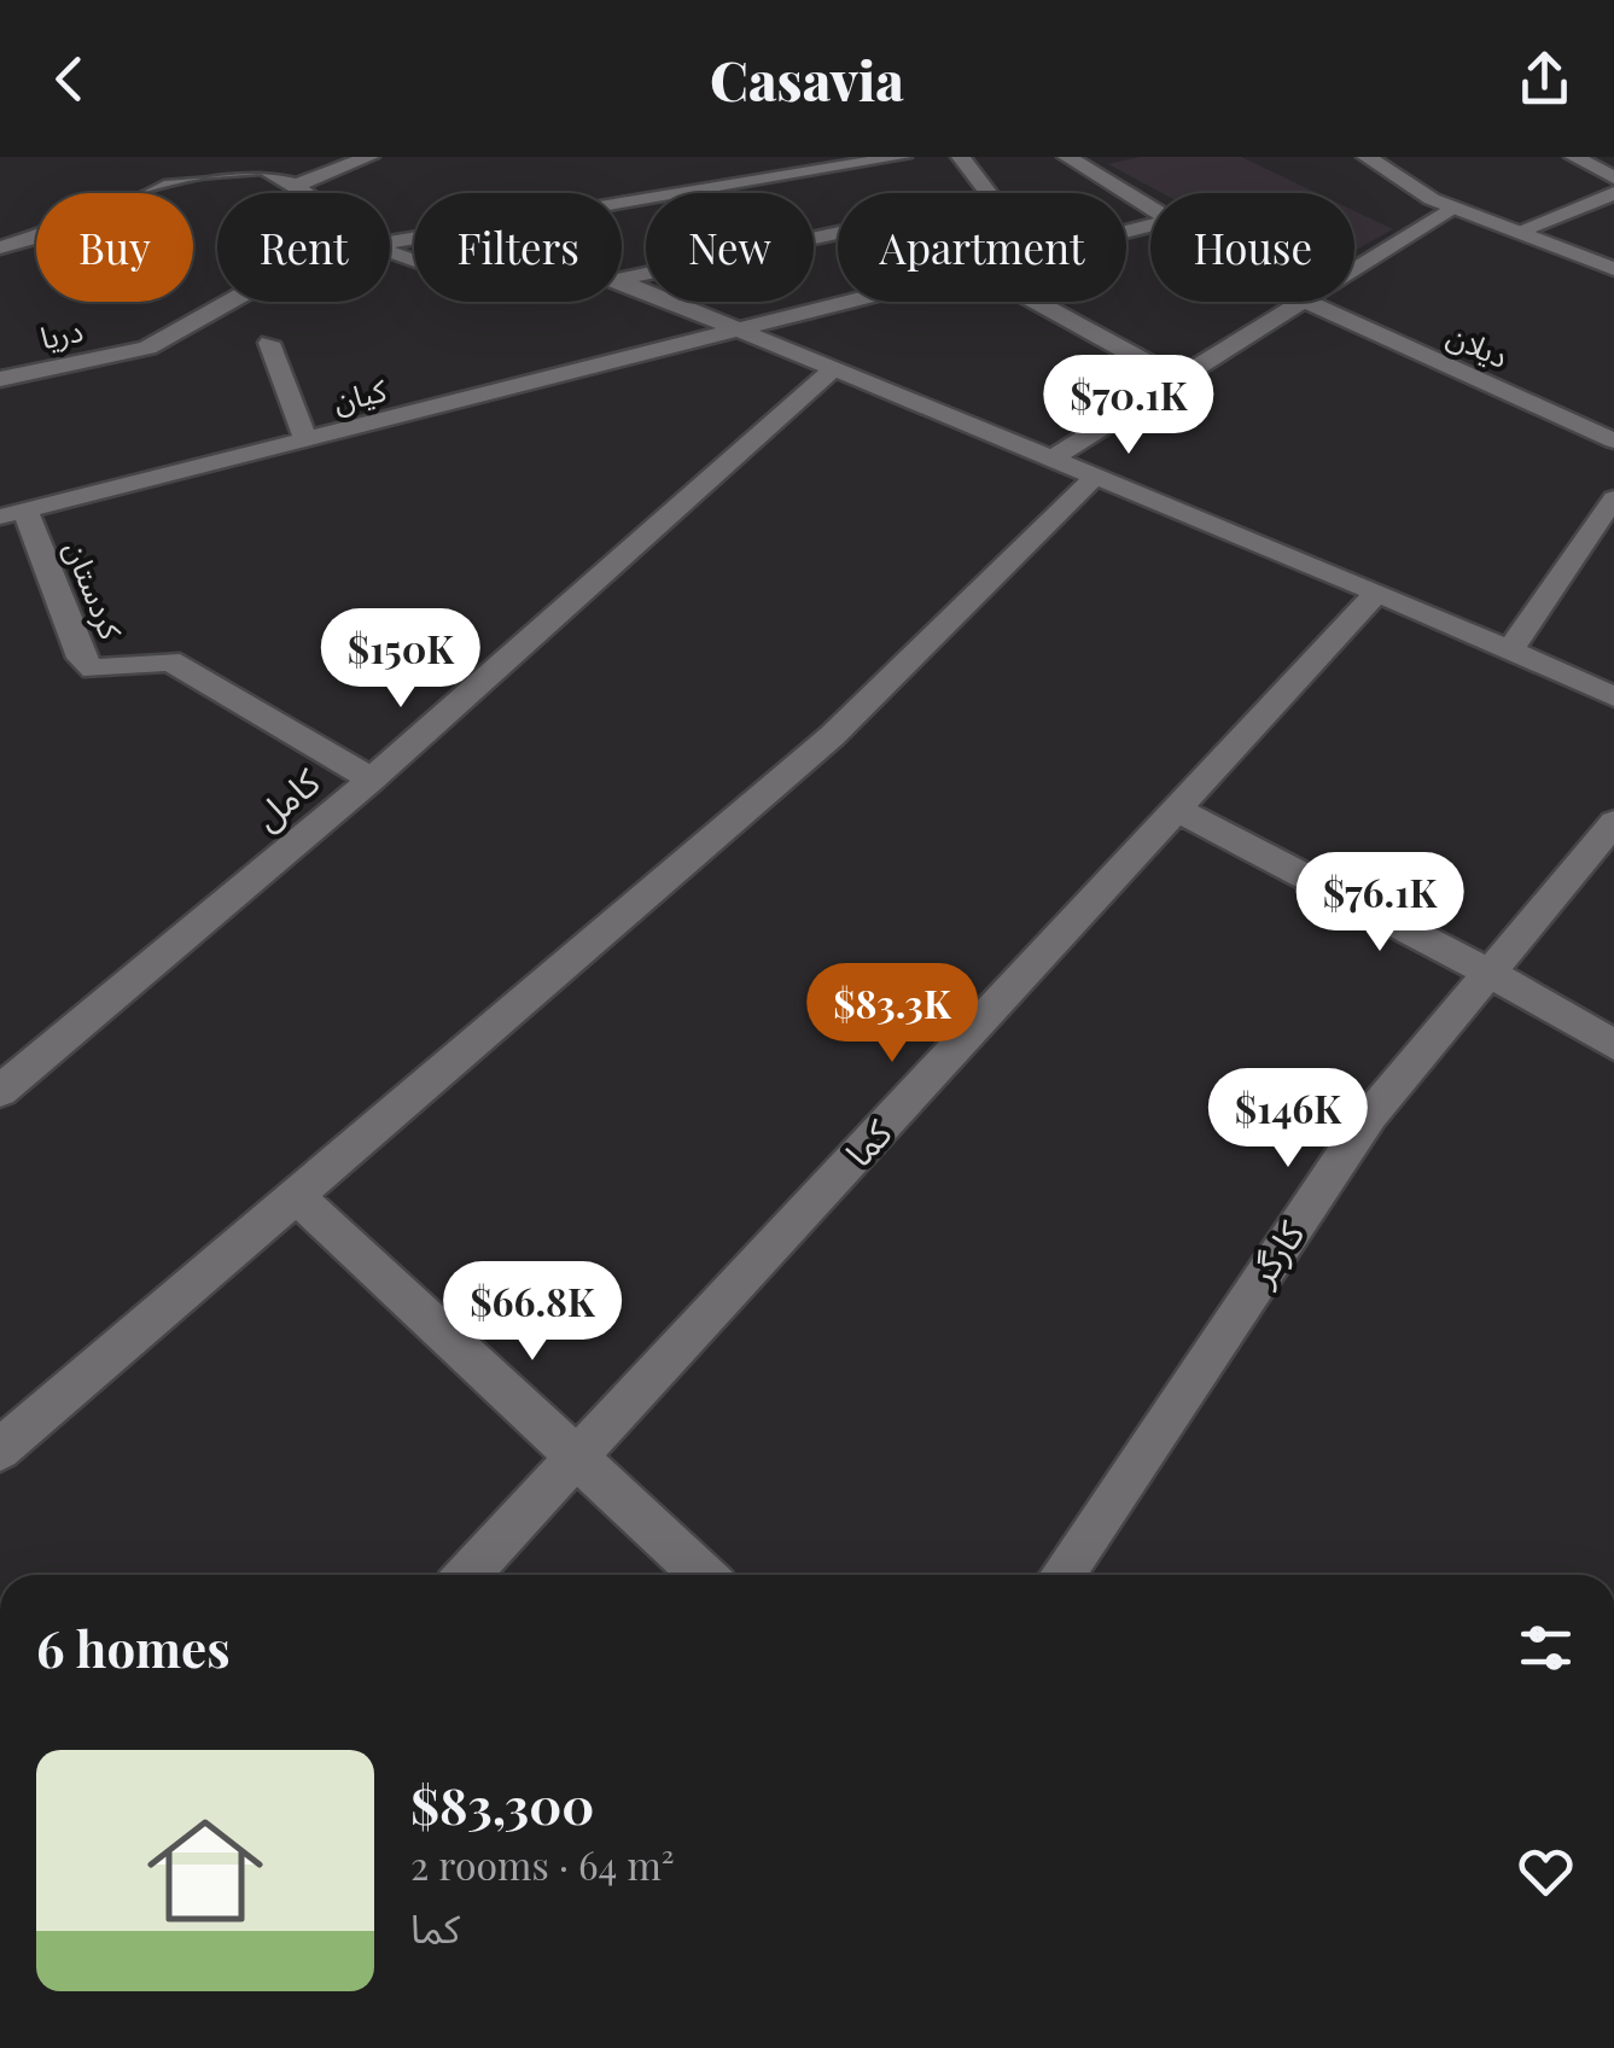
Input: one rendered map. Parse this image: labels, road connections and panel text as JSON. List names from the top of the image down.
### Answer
{
  "streets": {
    "street": [
      "دریا",
      "دیلان",
      "کیان",
      "کردستان",
      "کامل",
      "کما",
      "کارگر"
    ]
  },
  "crossings": [
    ["کیان", "کردستان"],
    ["کردستان", "کامل"]
  ],
  "page": {
    "header": "Casavia",
    "chip": [
      "Buy",
      "Rent",
      "Filters",
      "New",
      "Apartment",
      "House"
    ],
    "price": [
      "$70.1K",
      "$150K",
      "$76.1K",
      "$83.3K",
      "$146K",
      "$66.8K"
    ],
    "heading": "6 homes",
    "list": [
      {
        "name": "$83,300",
        "note": "2 rooms · 64 m² · کما"
      }
    ]
  }
}
